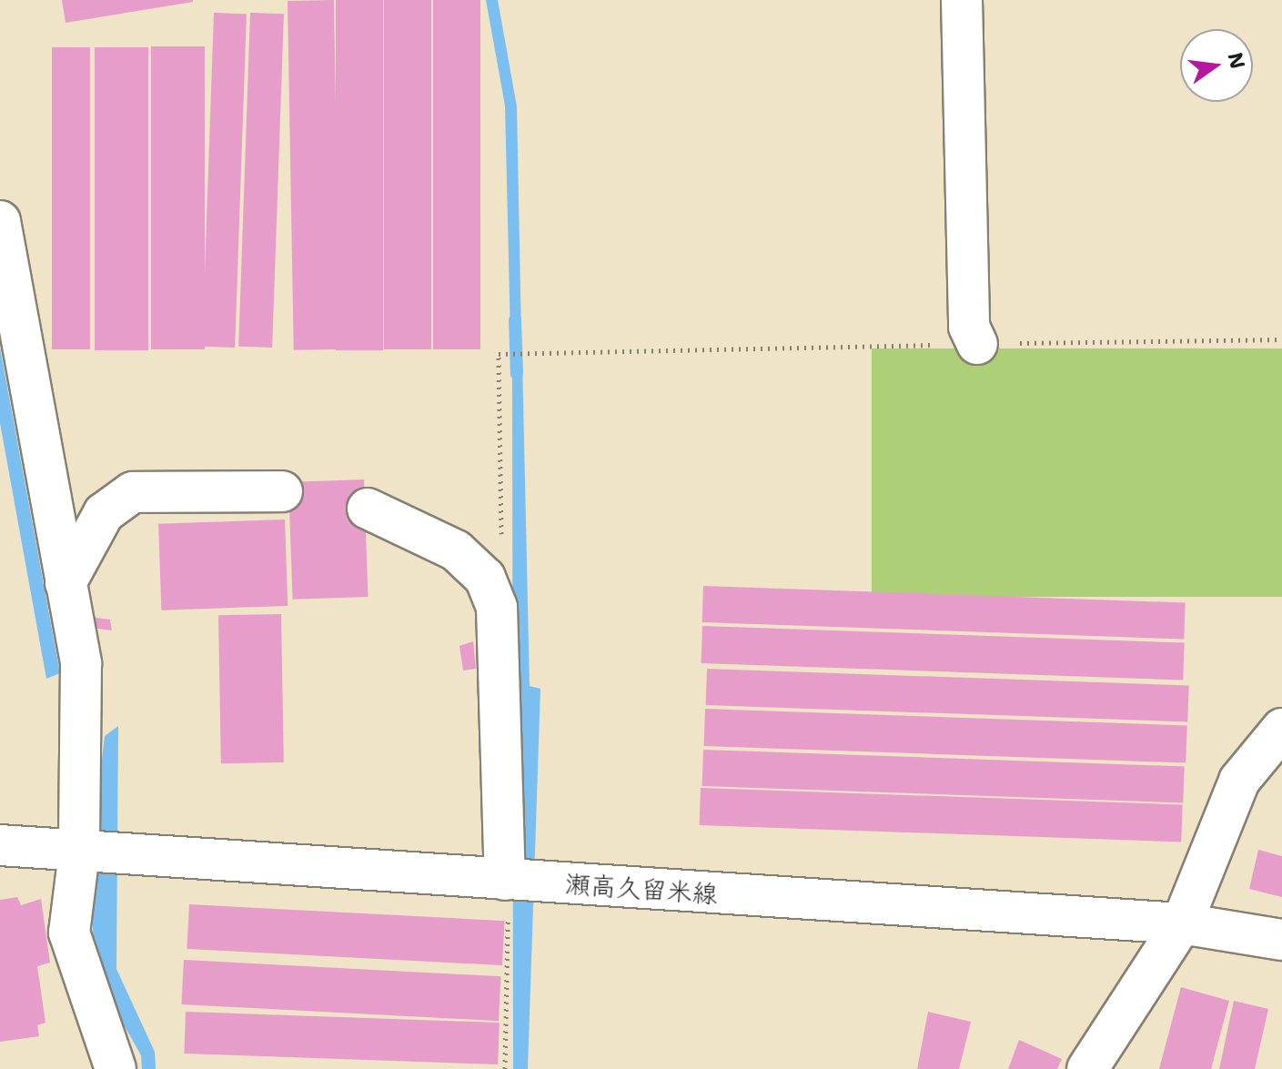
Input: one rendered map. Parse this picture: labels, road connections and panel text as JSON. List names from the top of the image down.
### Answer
{
  "streets": {
    "street": ["瀬高久留米線"]
  },
  "north": "right"
}
